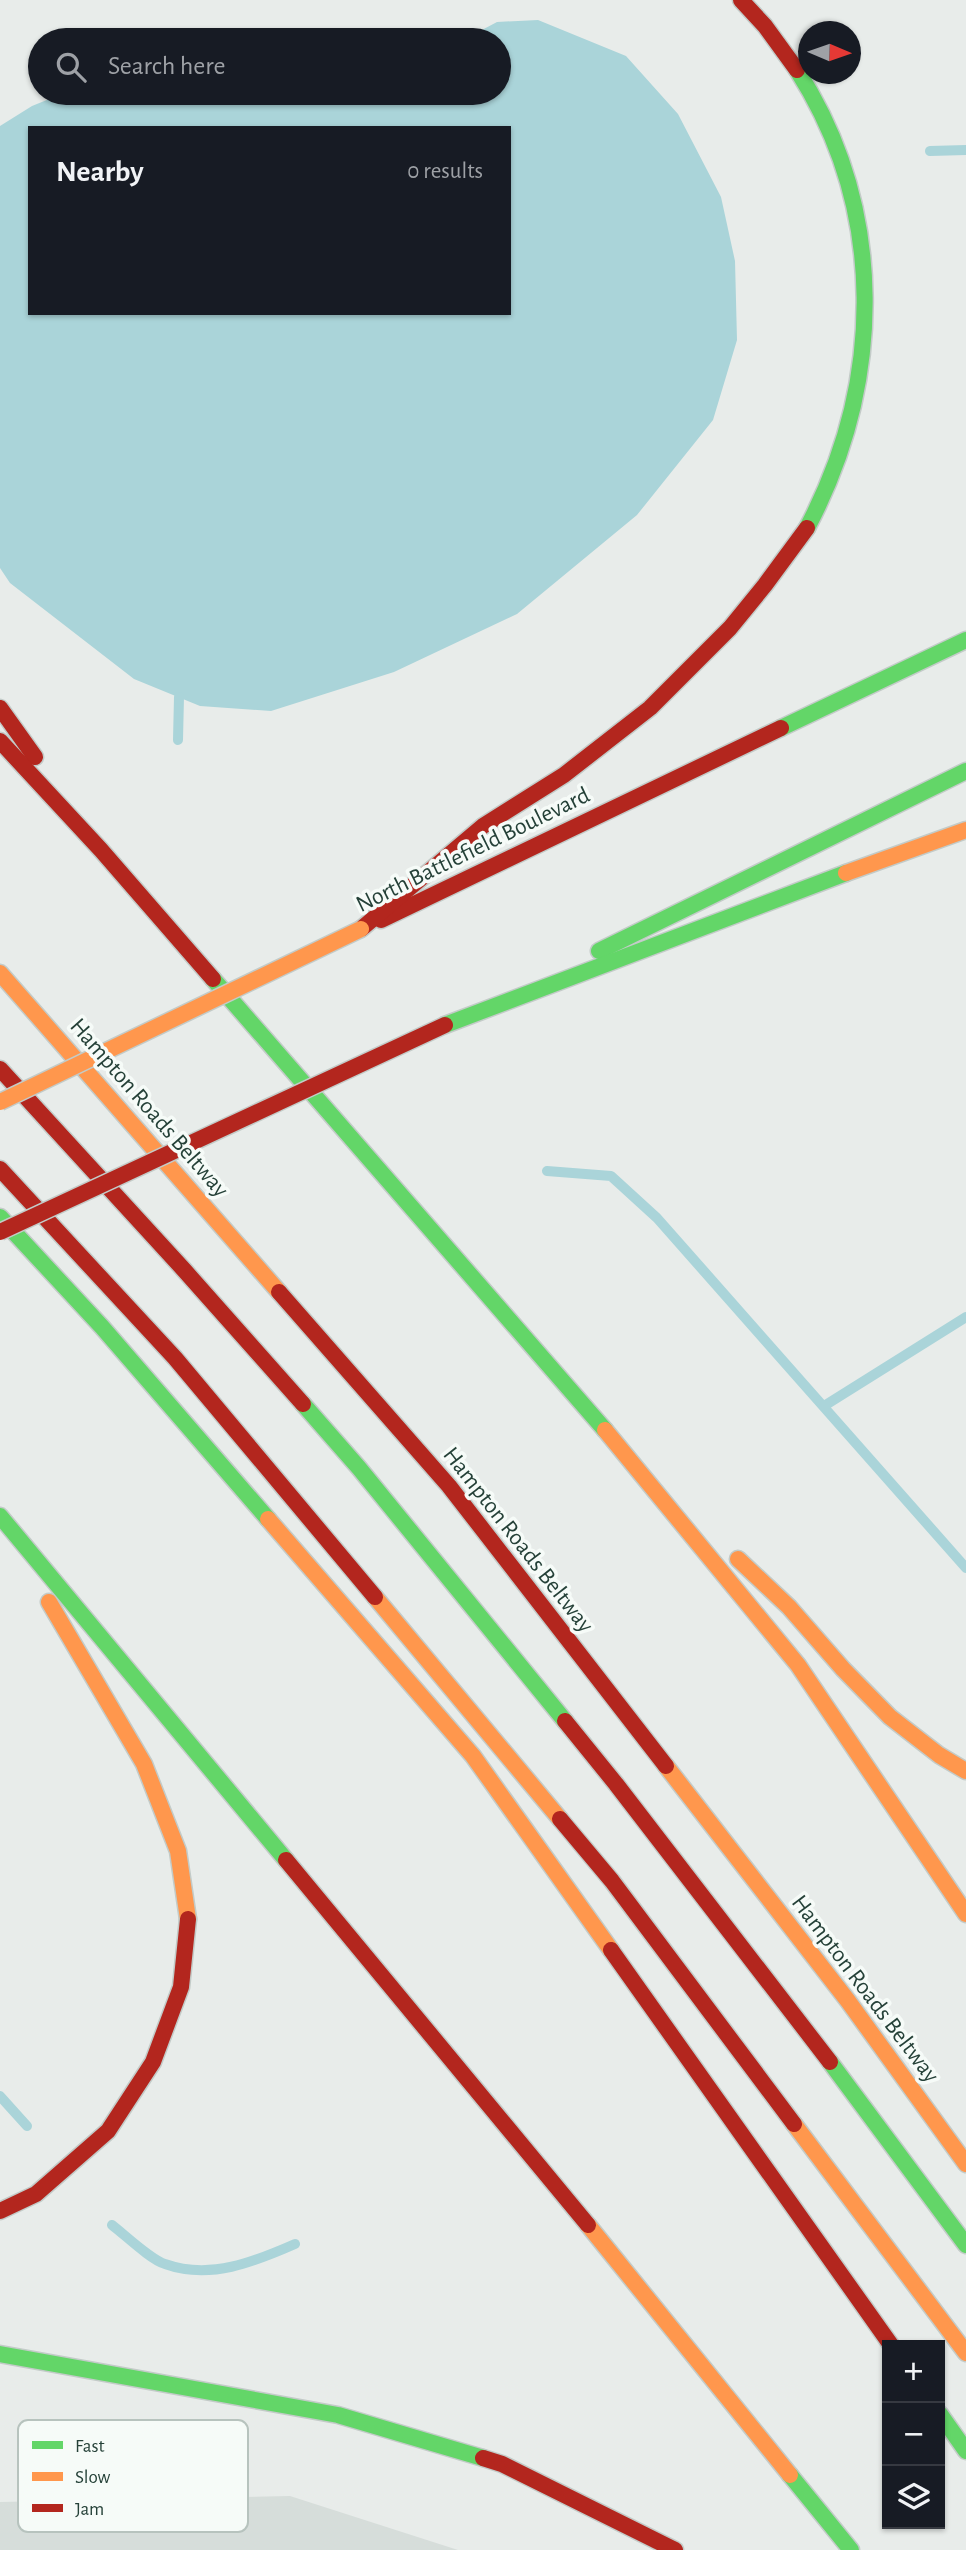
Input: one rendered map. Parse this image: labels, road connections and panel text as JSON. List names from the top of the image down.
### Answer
{
  "streets": {
    "main road": ["North Battlefield Boulevard", "Hampton Roads Beltway"]
  },
  "legend": ["Fast", "Slow", "Jam"],
  "north": "right",
  "page": {
    "search": "Search here",
    "heading": ["Nearby", "0 results"],
    "map_buttons": ["+", "−"]
  }
}
